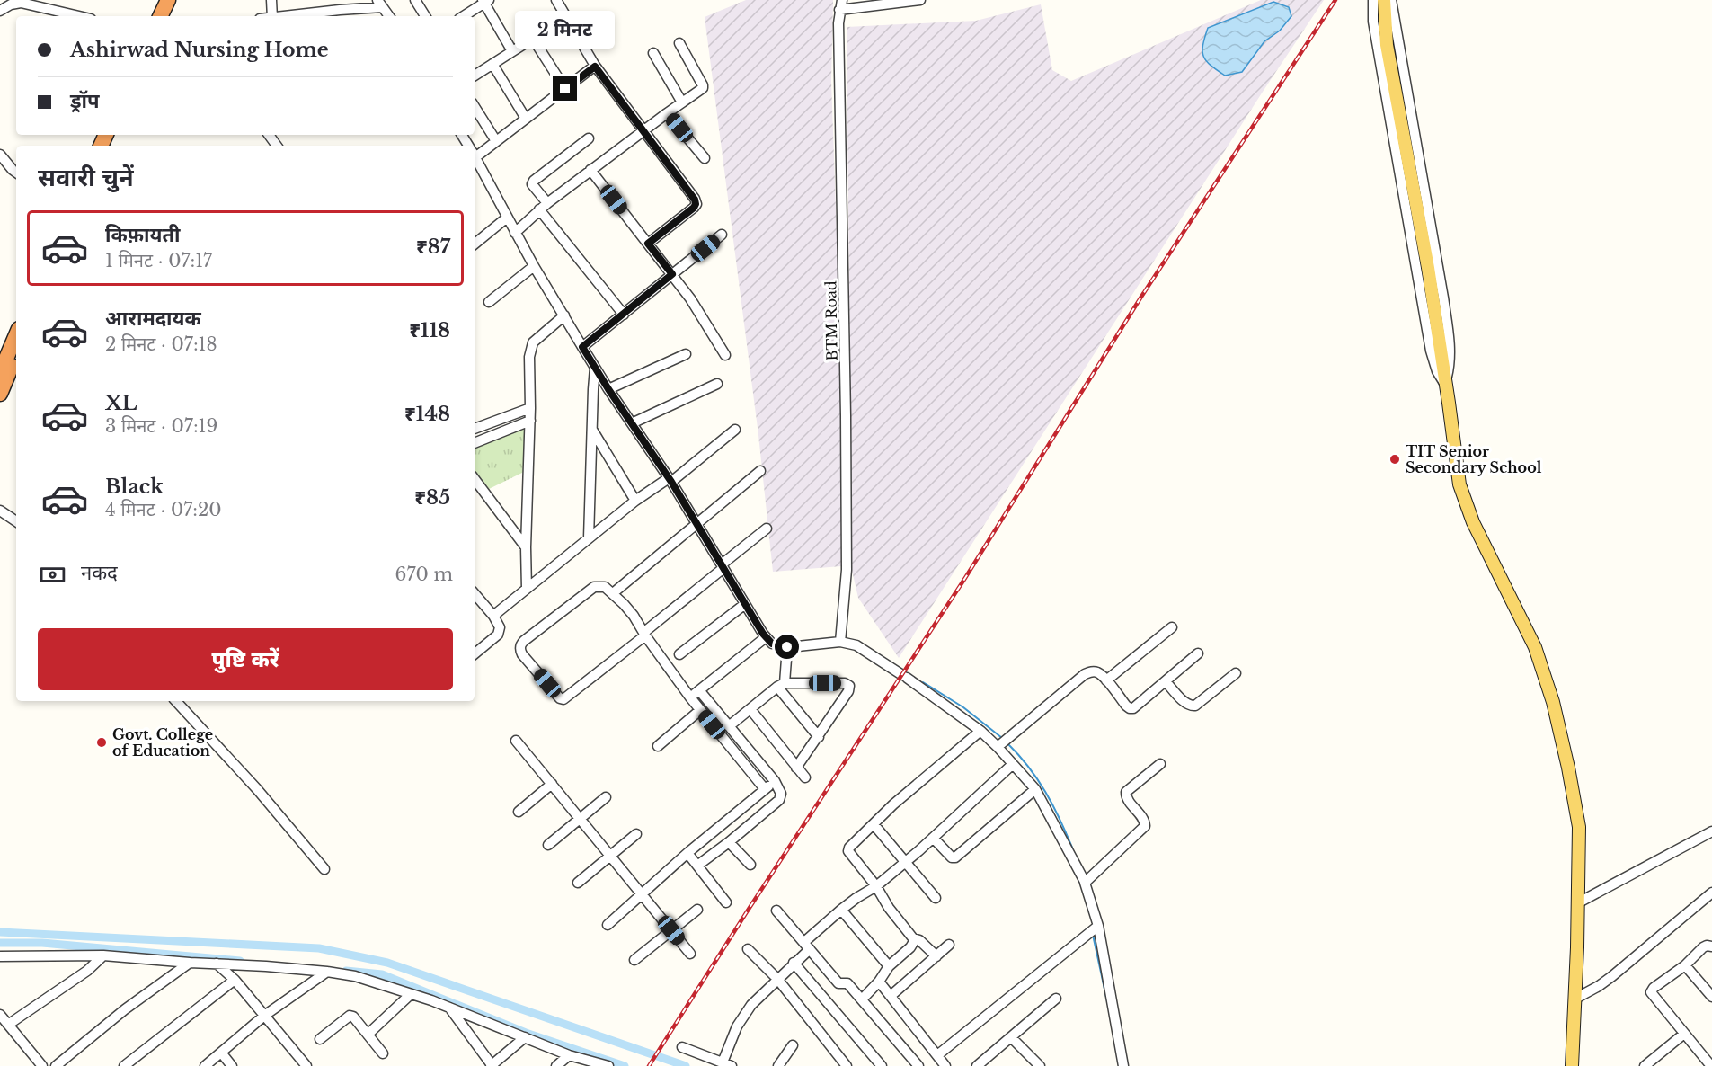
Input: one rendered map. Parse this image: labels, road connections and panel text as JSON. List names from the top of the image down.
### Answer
{
  "streets": {
    "street": ["BTM Road"]
  },
  "places": ["TIT Senior Secondary School", "Govt. College of Education"],
  "page": {
    "bubble": "2 मिनट",
    "banner": ["Ashirwad Nursing Home", "ड्रॉप"],
    "heading": "सवारी चुनें",
    "list": [
      {
        "name": "किफ़ायती",
        "note": "1 मिनट · 07:17",
        "value": "₹87"
      },
      {
        "name": "आरामदायक",
        "note": "2 मिनट · 07:18",
        "value": "₹118"
      },
      {
        "name": "XL",
        "note": "3 मिनट · 07:19",
        "value": "₹148"
      },
      {
        "name": "Black",
        "note": "4 मिनट · 07:20",
        "value": "₹85"
      }
    ],
    "pay": ["नकद", "670 m"],
    "buttons": "पुष्टि करें"
  }
}
